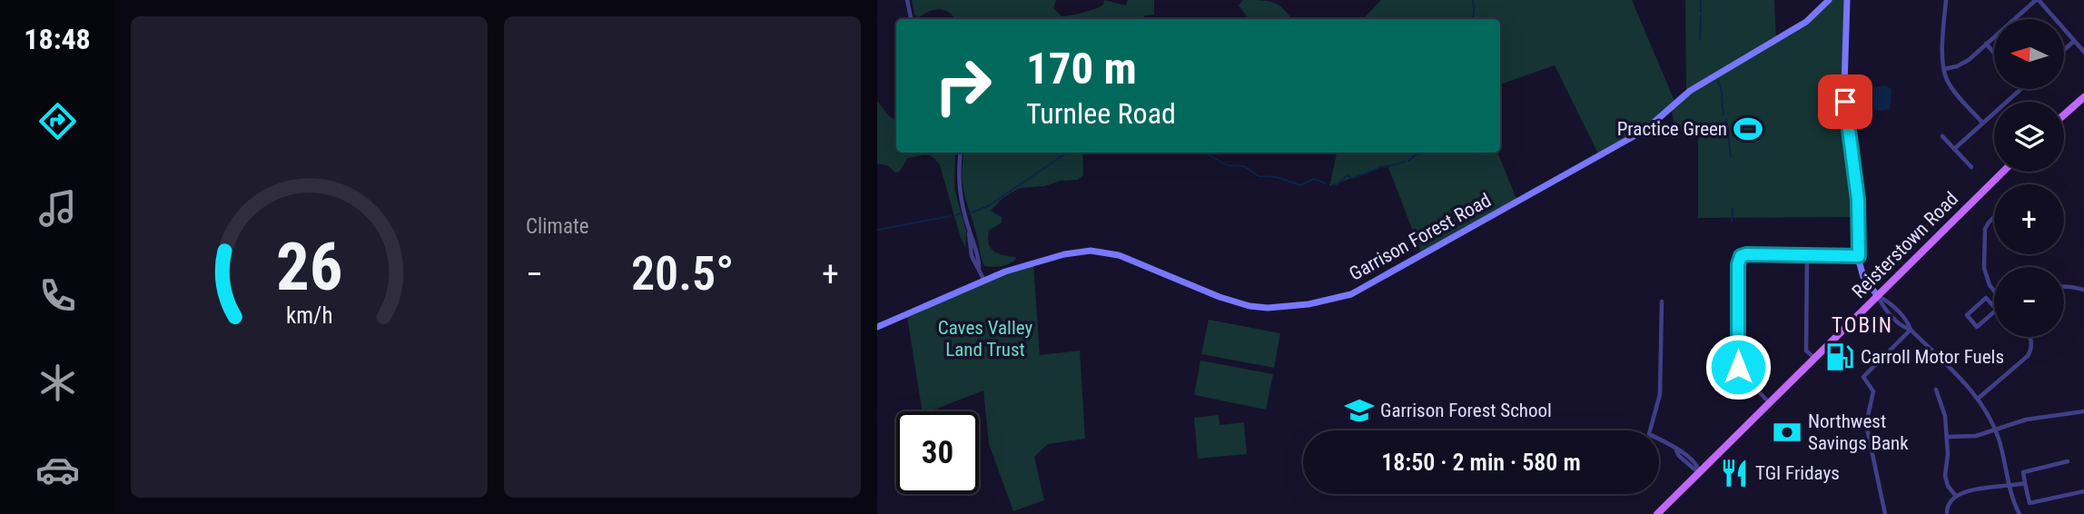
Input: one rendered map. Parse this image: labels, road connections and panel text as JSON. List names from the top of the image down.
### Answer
{
  "streets": {
    "main road": ["Garrison Forest Road", "Reisterstown Road"]
  },
  "districts": ["TOBIN"],
  "parks": ["Caves Valley Land Trust"],
  "places": {
    "sports": ["Practice Green"],
    "fuel station": ["Carroll Motor Fuels"],
    "school or university": ["Garrison Forest School"],
    "bank": ["Northwest Savings Bank"],
    "restaurant": ["TGI Fridays"]
  },
  "north": "left",
  "page": {
    "tabs": "18:48",
    "tile": "Climate",
    "map_buttons": ["+", "−"],
    "turn": ["170 m", "Turnlee Road"],
    "heat": ["−", "20.5°", "+"],
    "limit": "30",
    "trip": "18:50 · 2 min · 580 m",
    "gauge": ["26", "km/h"]
  }
}
